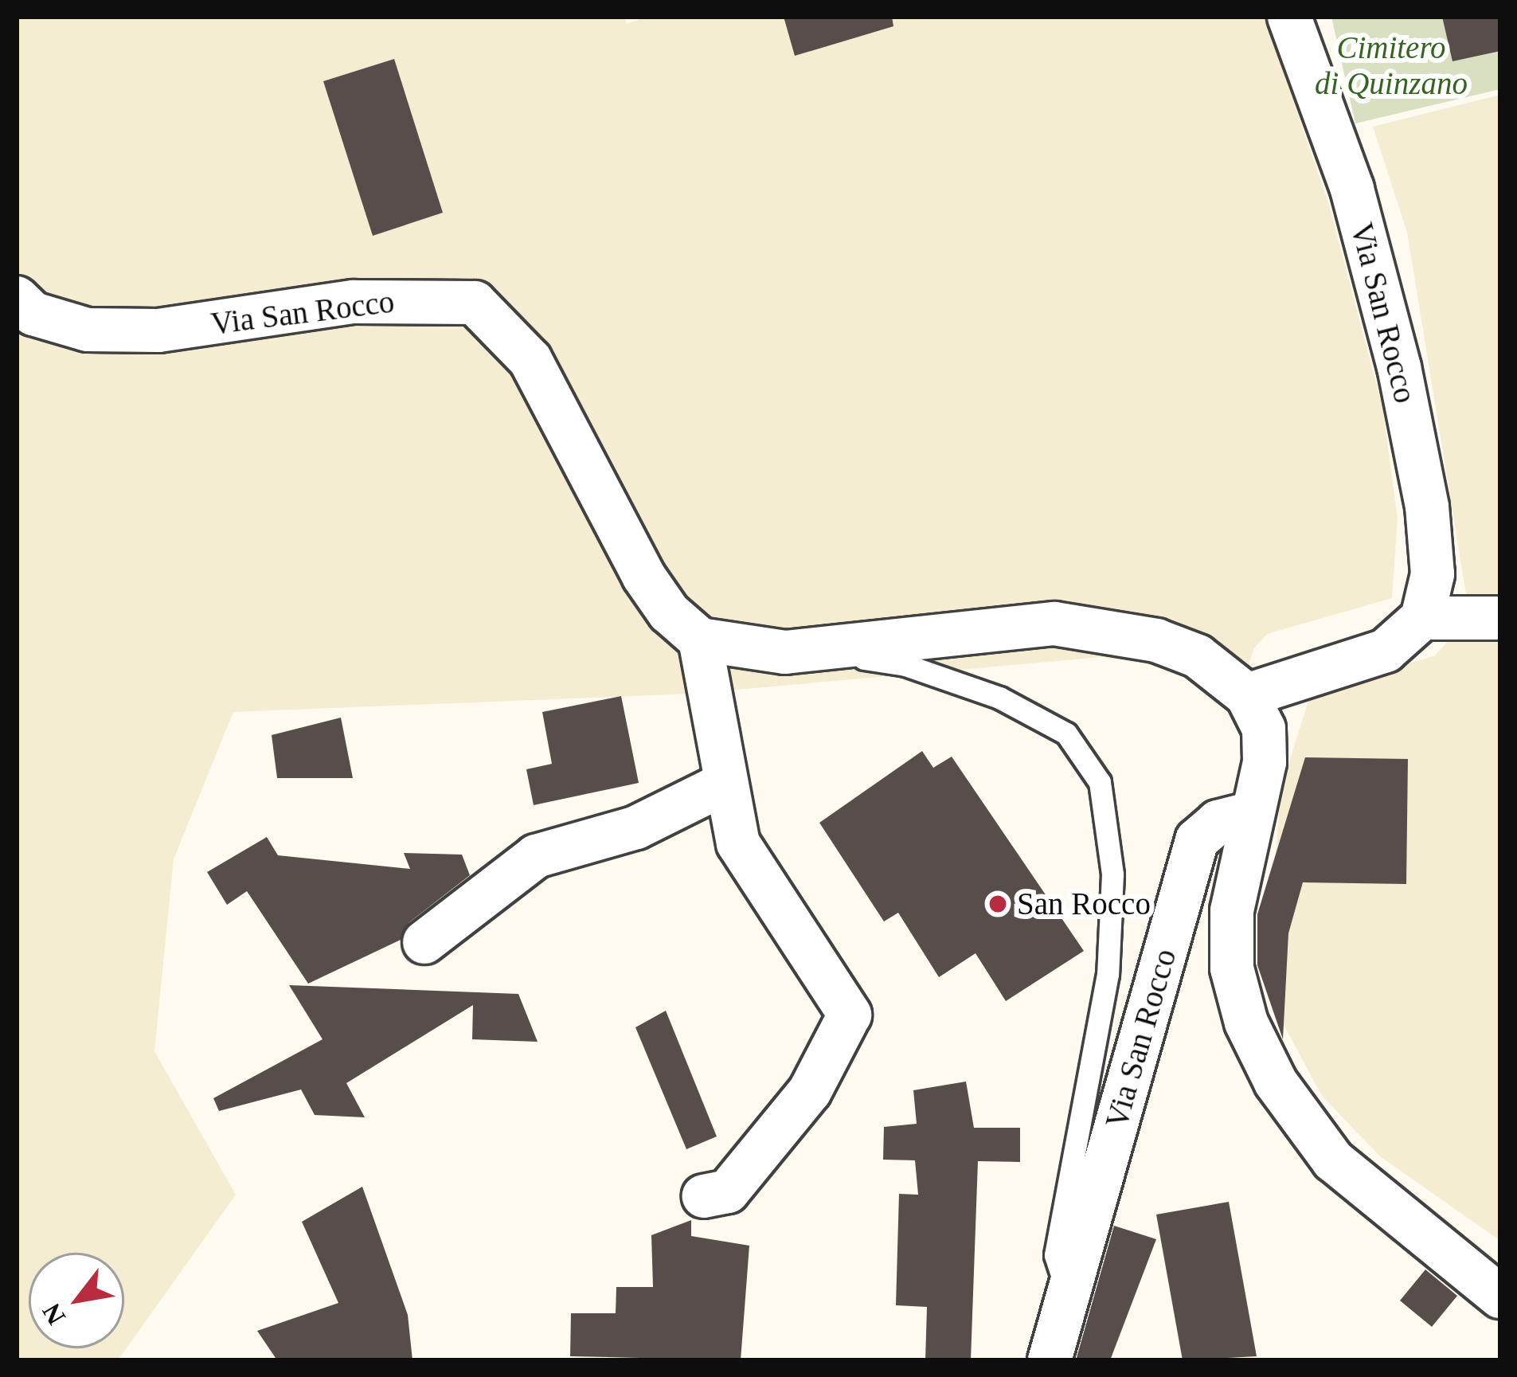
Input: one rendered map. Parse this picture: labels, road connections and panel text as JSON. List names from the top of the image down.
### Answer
{
  "streets": {
    "street": ["Via San Rocco"]
  },
  "parks": ["Cimitero di Quinzano"],
  "places": ["San Rocco"],
  "north": "bottom left"
}
